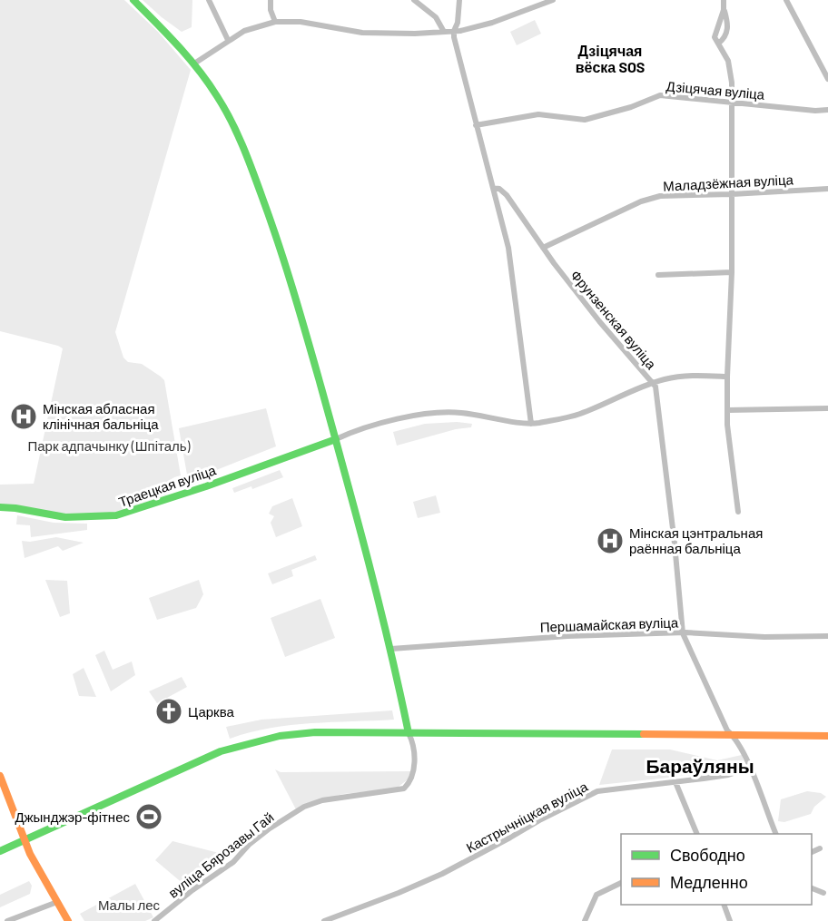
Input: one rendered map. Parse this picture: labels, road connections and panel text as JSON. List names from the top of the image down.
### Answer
{
  "streets": {
    "main road": ["Траецкая вуліца"],
    "street": [
      "Дзіцячая вуліца",
      "Маладзёжная вуліца",
      "Фрунзенская вуліца",
      "Першамайская вуліца",
      "Кастрычніцкая вуліца",
      "вуліца Бярозавы Гай"
    ]
  },
  "crossings": [
    ["Маладзёжная вуліца", "Фрунзенская вуліца"],
    ["Фрунзенская вуліца", "Першамайская вуліца"],
    ["Фрунзенская вуліца", "Кастрычніцкая вуліца"]
  ],
  "districts": ["Дзіцячая вёска SOS", "Бараўляны"],
  "parks": ["Парк адпачынку (Шпіталь)", "Малы лес"],
  "places": {
    "hospital": ["Мінская абласная клінічная бальніца", "Мінская цэнтральная раённая бальніца"],
    "church": ["Царква"],
    "sports": ["Джынджэр-фітнес"]
  },
  "legend": ["Свободно", "Медленно"]
}
